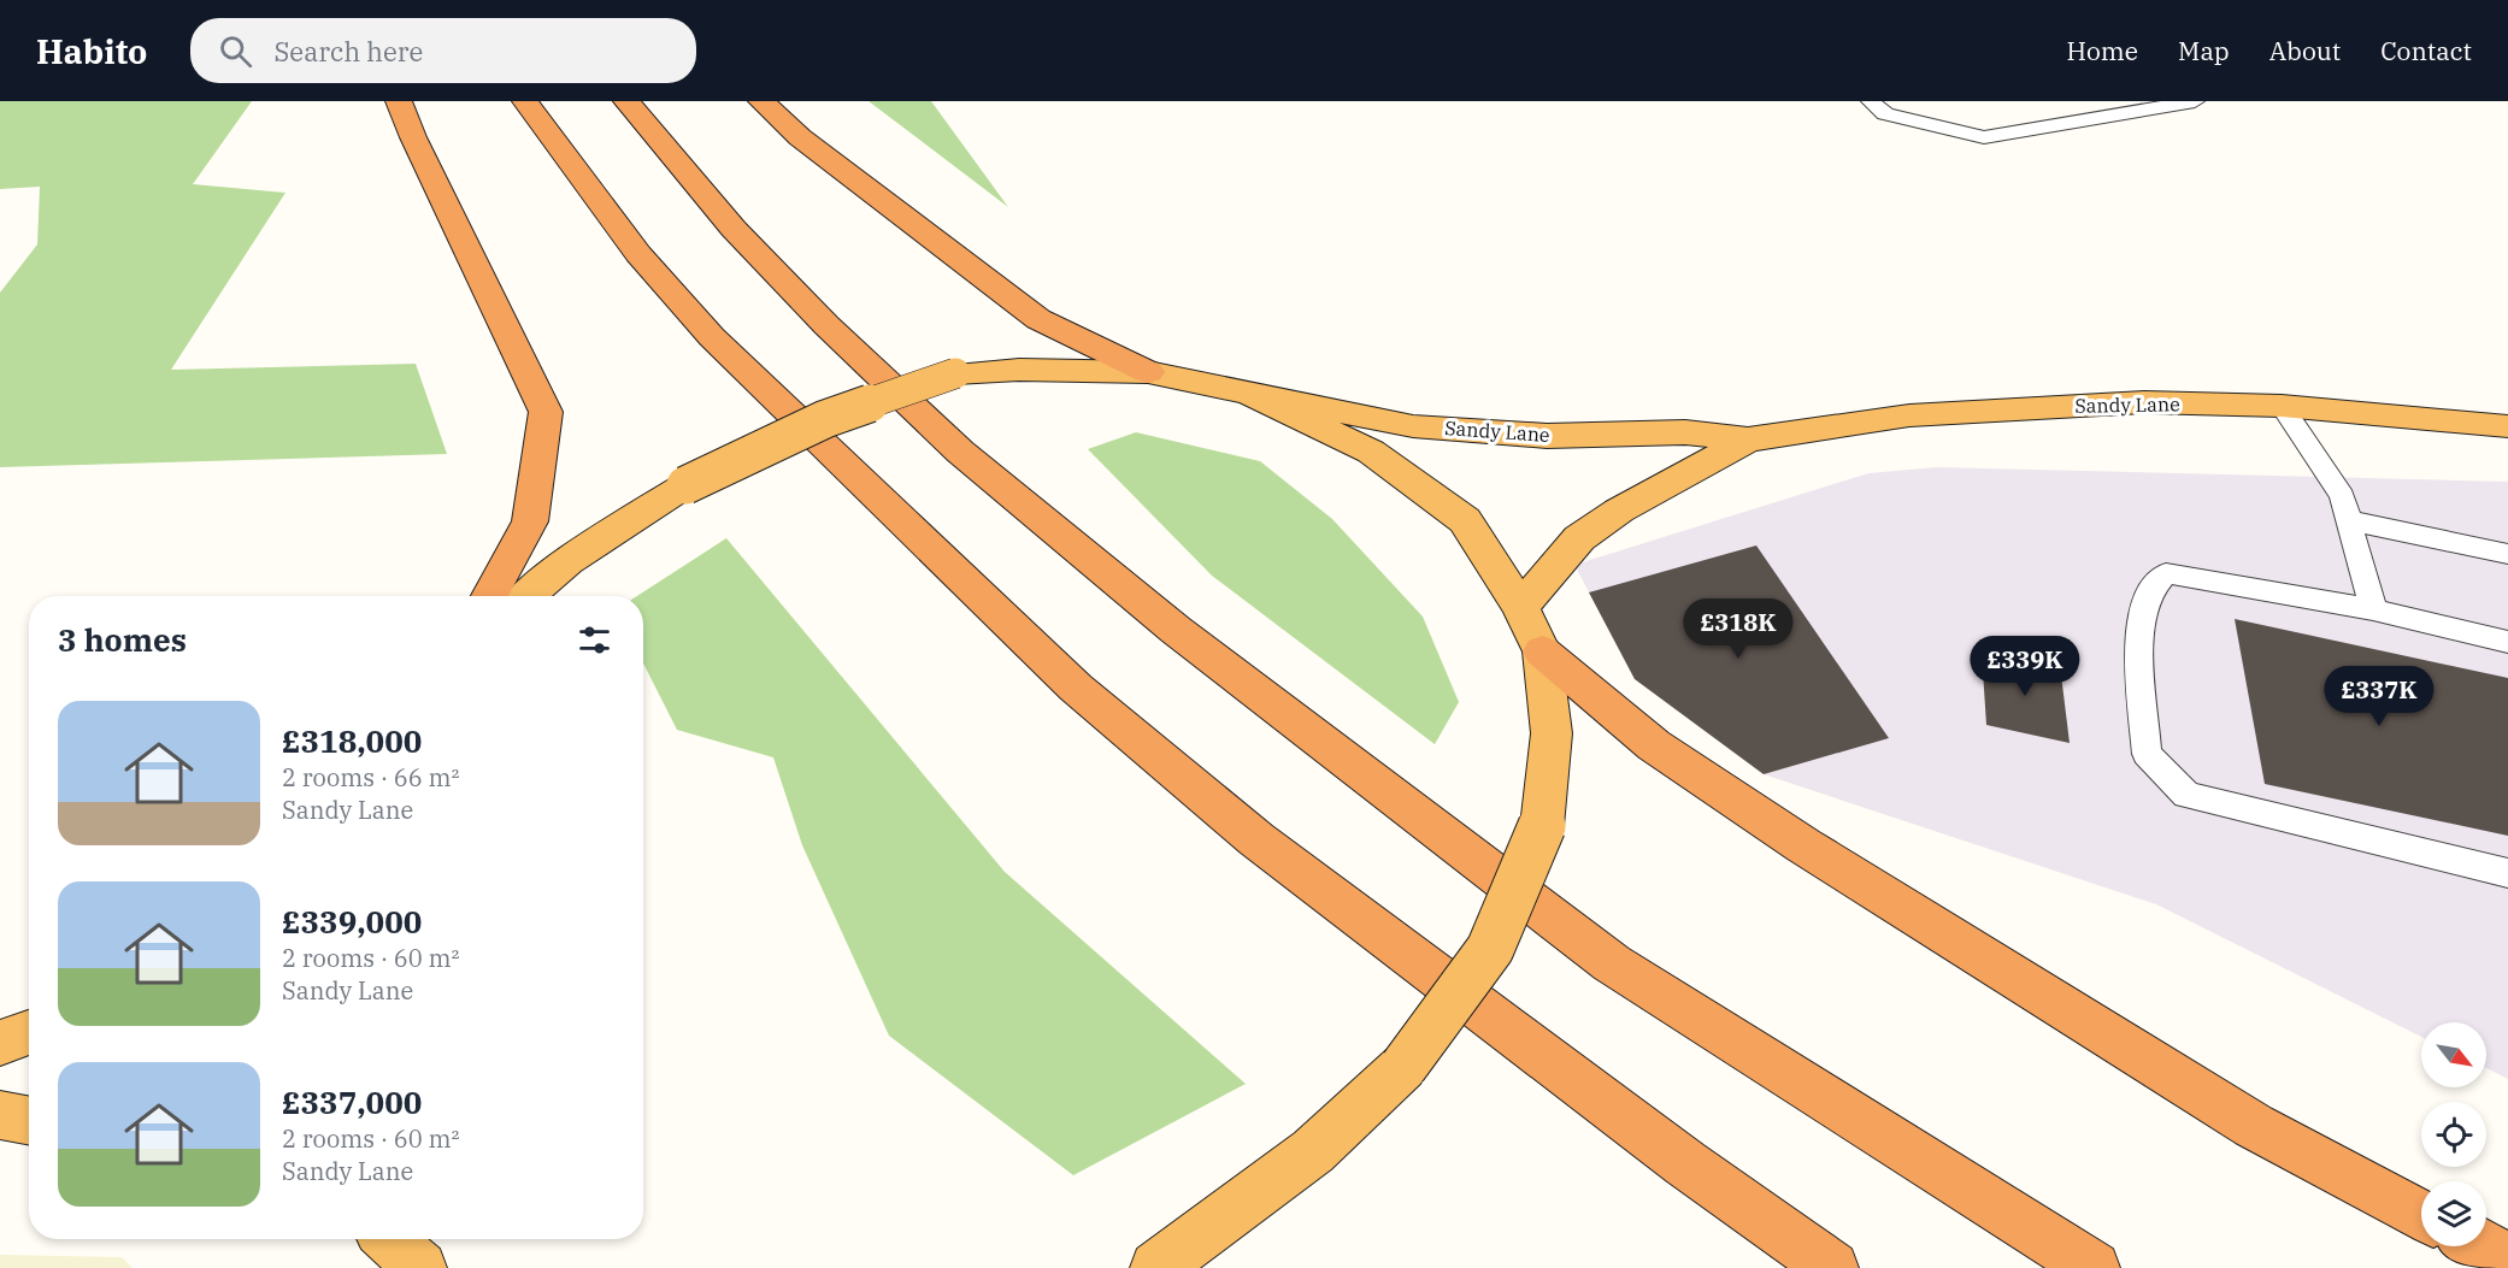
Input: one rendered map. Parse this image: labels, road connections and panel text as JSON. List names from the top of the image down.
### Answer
{
  "streets": {
    "highway": ["Sandy Lane"]
  },
  "north": "bottom right",
  "page": {
    "header": "Habito",
    "search": "Search here",
    "nav": [
      "Home",
      "Map",
      "About",
      "Contact"
    ],
    "heading": "3 homes",
    "price": ["£318K", "£339K", "£337K"],
    "list": [
      {
        "name": "£318,000",
        "note": "2 rooms · 66 m² · Sandy Lane"
      },
      {
        "name": "£339,000",
        "note": "2 rooms · 60 m² · Sandy Lane"
      },
      {
        "name": "£337,000",
        "note": "2 rooms · 60 m² · Sandy Lane"
      }
    ]
  }
}
